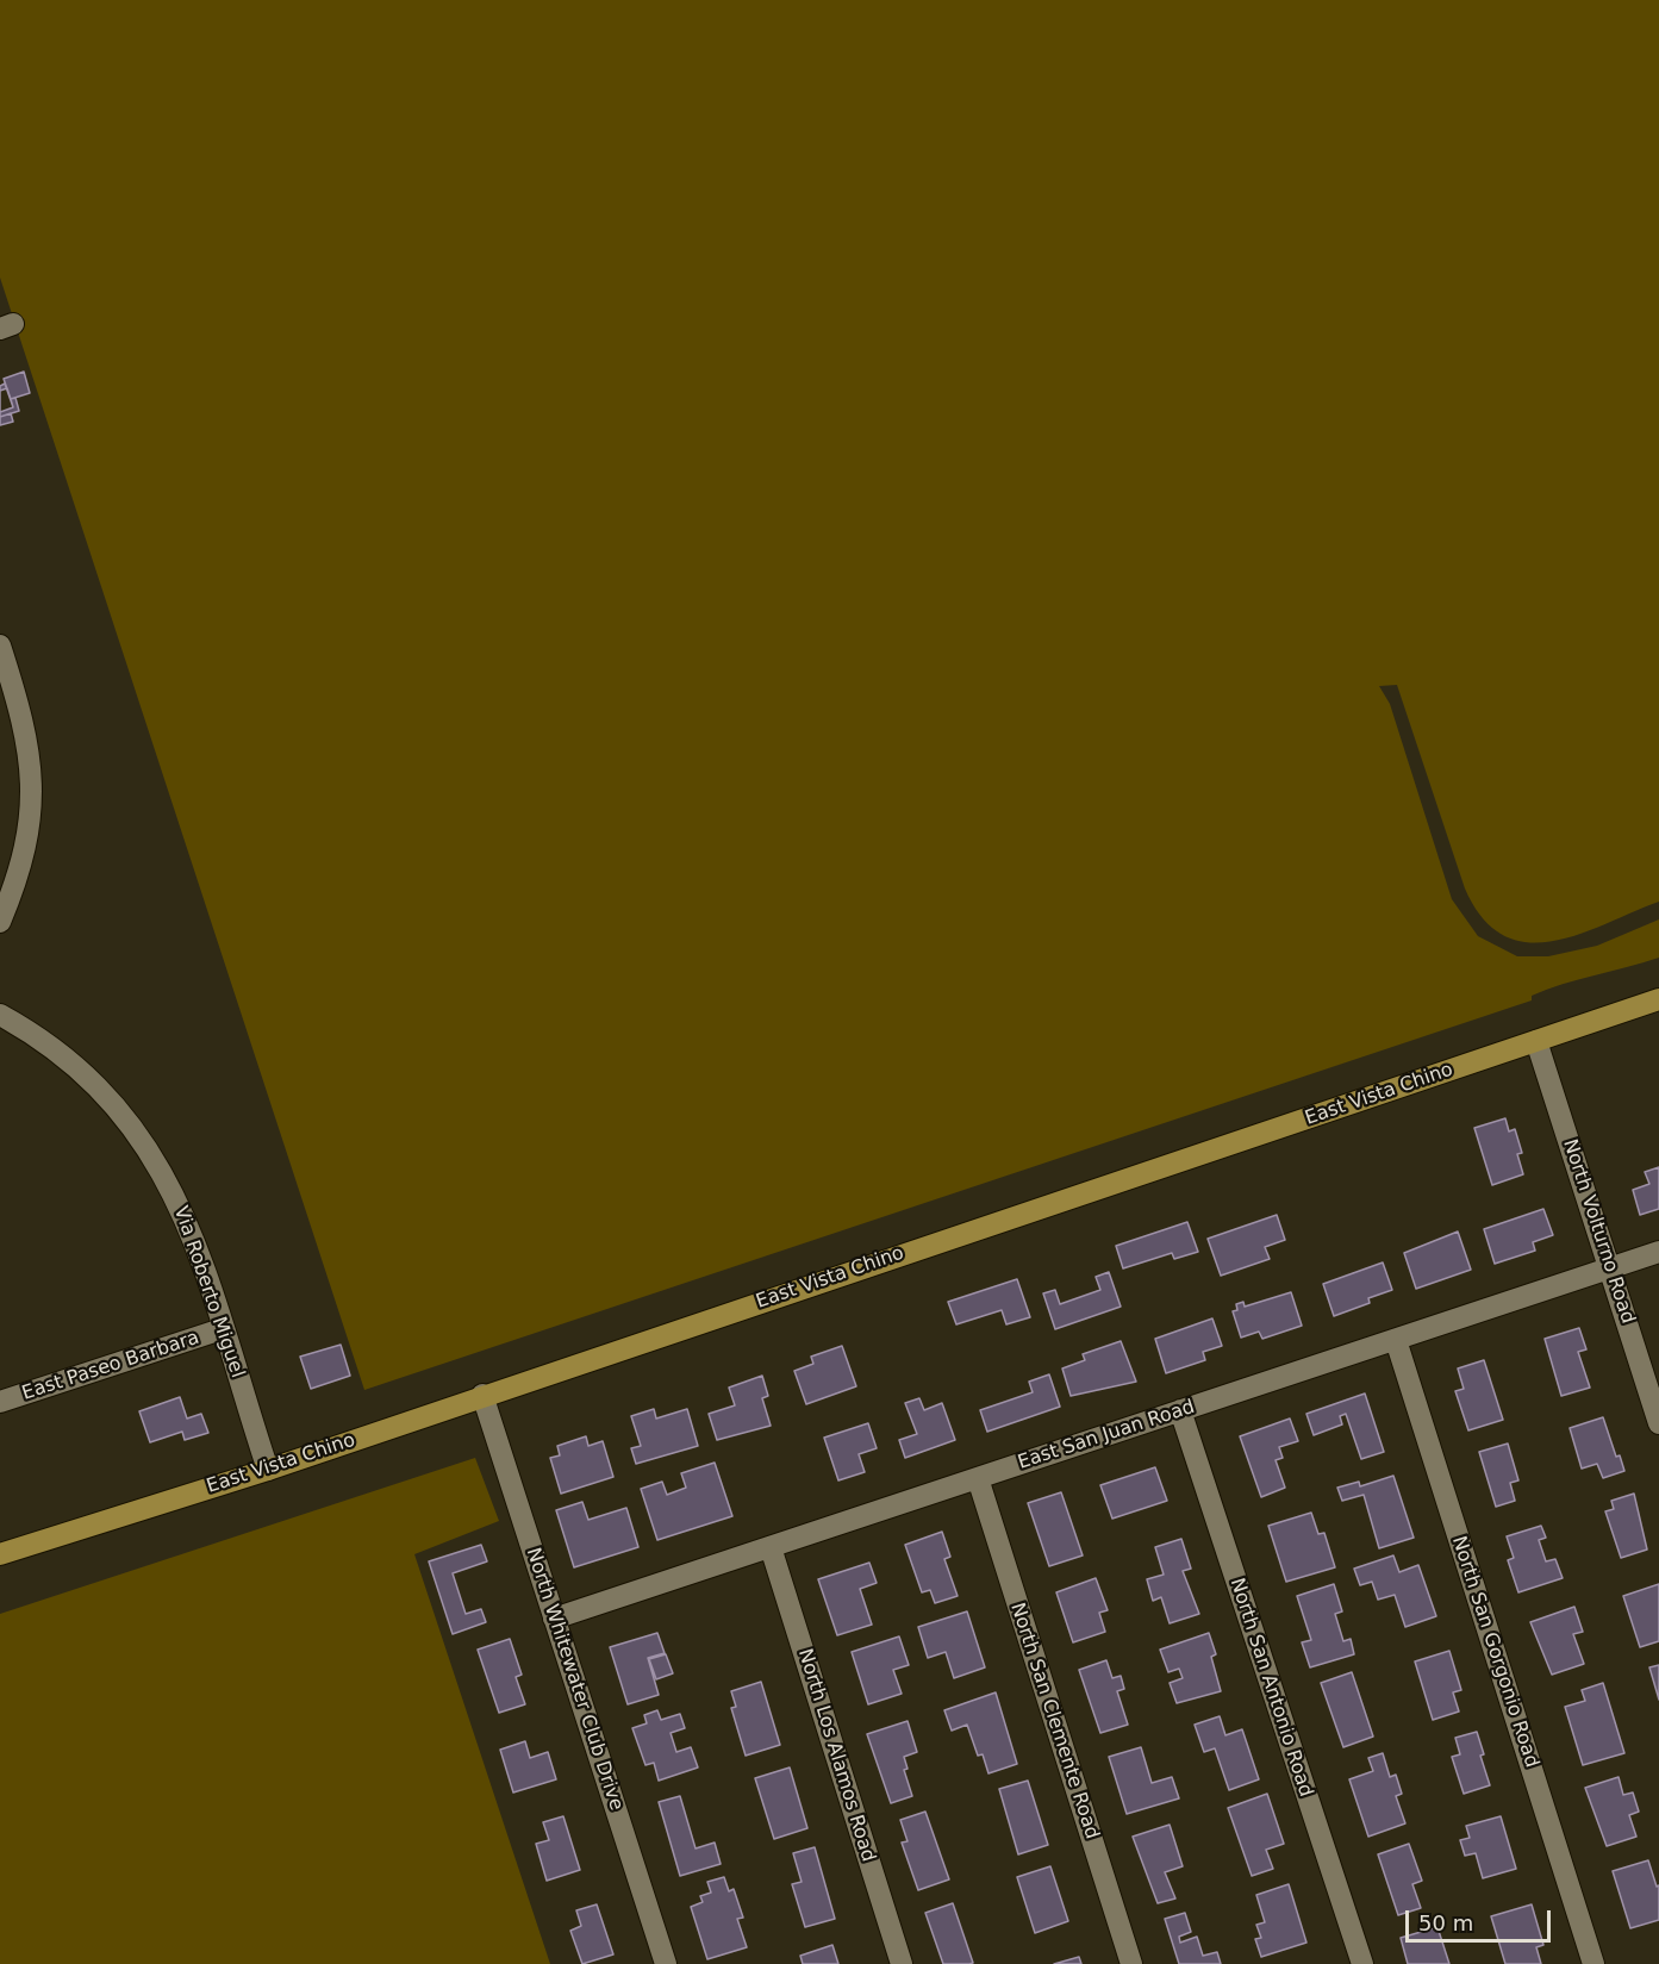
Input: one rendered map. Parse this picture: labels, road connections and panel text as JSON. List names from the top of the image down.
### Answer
{
  "streets": {
    "main road": ["East Vista Chino"],
    "street": [
      "North Volturno Road",
      "Via Roberto Miguel",
      "East Paseo Barbara",
      "East San Juan Road",
      "North San Gorgonio Road",
      "North Whitewater Club Drive",
      "North San Antonio Road",
      "North San Clemente Road",
      "North Los Alamos Road"
    ]
  },
  "crossings": [
    ["East Vista Chino", "North Volturno Road"],
    ["East Vista Chino", "Via Roberto Miguel"],
    ["East Vista Chino", "North Whitewater Club Drive"],
    ["North Volturno Road", "East San Juan Road"],
    ["Via Roberto Miguel", "East Paseo Barbara"],
    ["East San Juan Road", "North San Gorgonio Road"],
    ["East San Juan Road", "North Whitewater Club Drive"],
    ["East San Juan Road", "North San Antonio Road"],
    ["East San Juan Road", "North San Clemente Road"],
    ["East San Juan Road", "North Los Alamos Road"]
  ],
  "scale_bar": "50 m"
}
